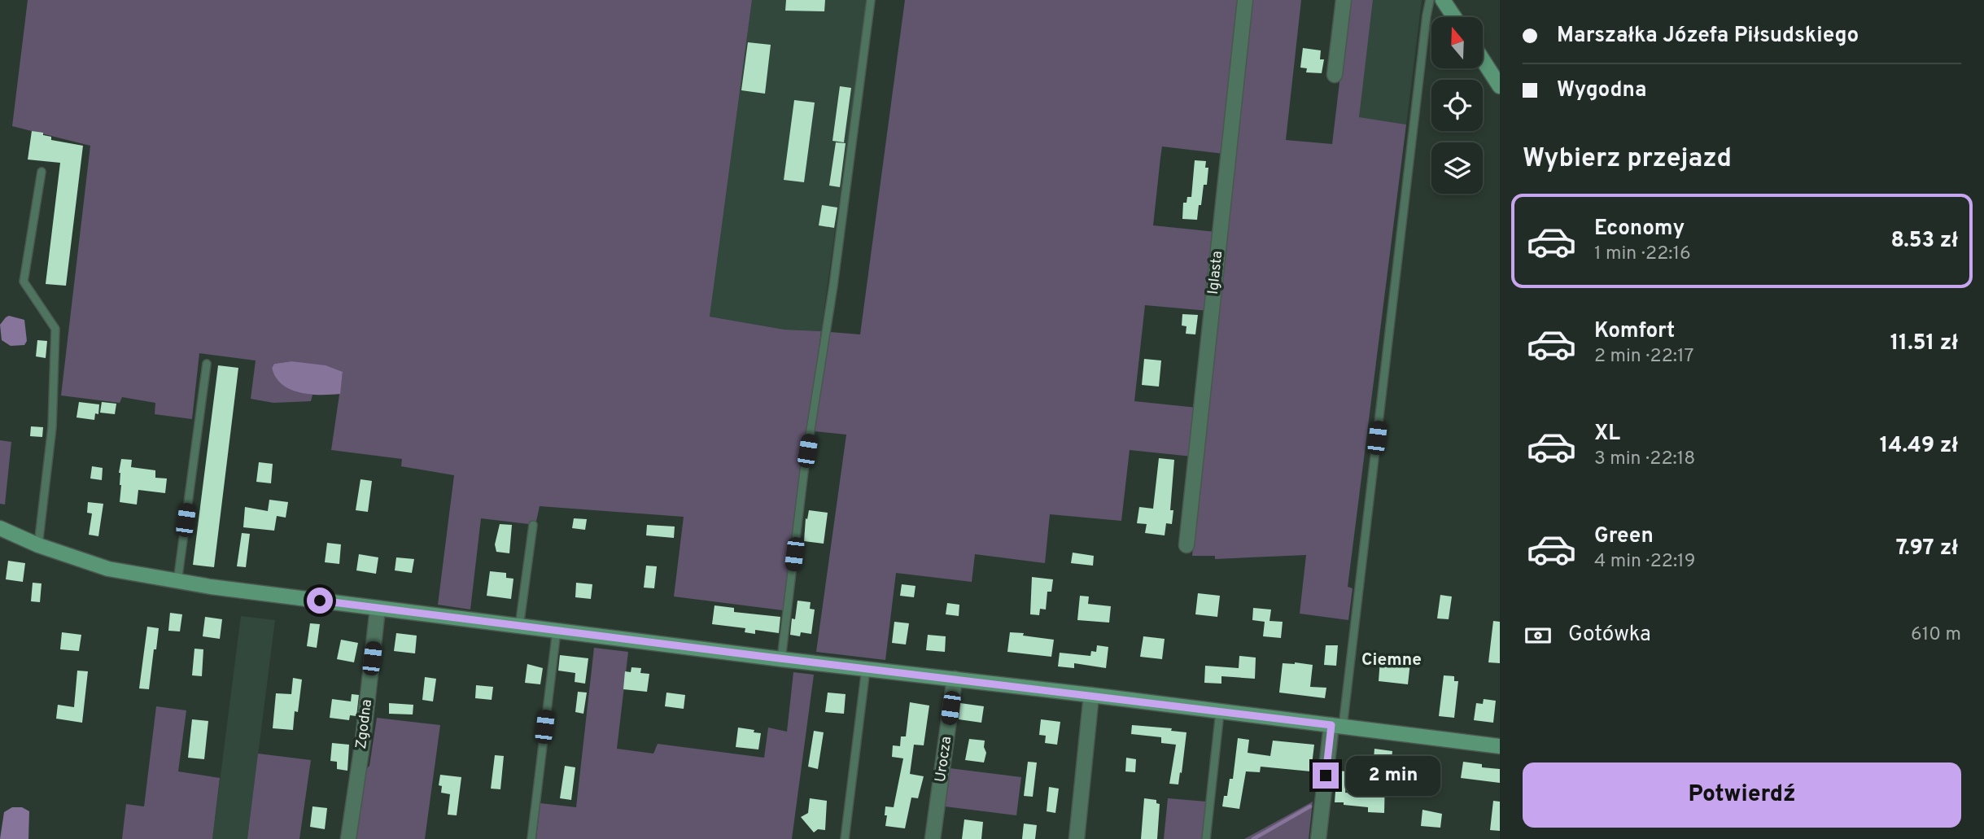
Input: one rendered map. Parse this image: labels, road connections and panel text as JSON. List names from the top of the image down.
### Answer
{
  "streets": {
    "street": ["Iglasta", "Zgodna", "Urocza"]
  },
  "districts": ["Ciemne"],
  "north": "top",
  "page": {
    "banner": ["Marszałka Józefa Piłsudskiego", "Wygodna"],
    "heading": "Wybierz przejazd",
    "list": [
      {
        "name": "Economy",
        "note": "1 min · 22:16",
        "value": "8.53 zł"
      },
      {
        "name": "Komfort",
        "note": "2 min · 22:17",
        "value": "11.51 zł"
      },
      {
        "name": "XL",
        "note": "3 min · 22:18",
        "value": "14.49 zł"
      },
      {
        "name": "Green",
        "note": "4 min · 22:19",
        "value": "7.97 zł"
      }
    ],
    "pay": ["Gotówka", "610 m"],
    "buttons": "Potwierdź",
    "bubble": "2 min"
  }
}
